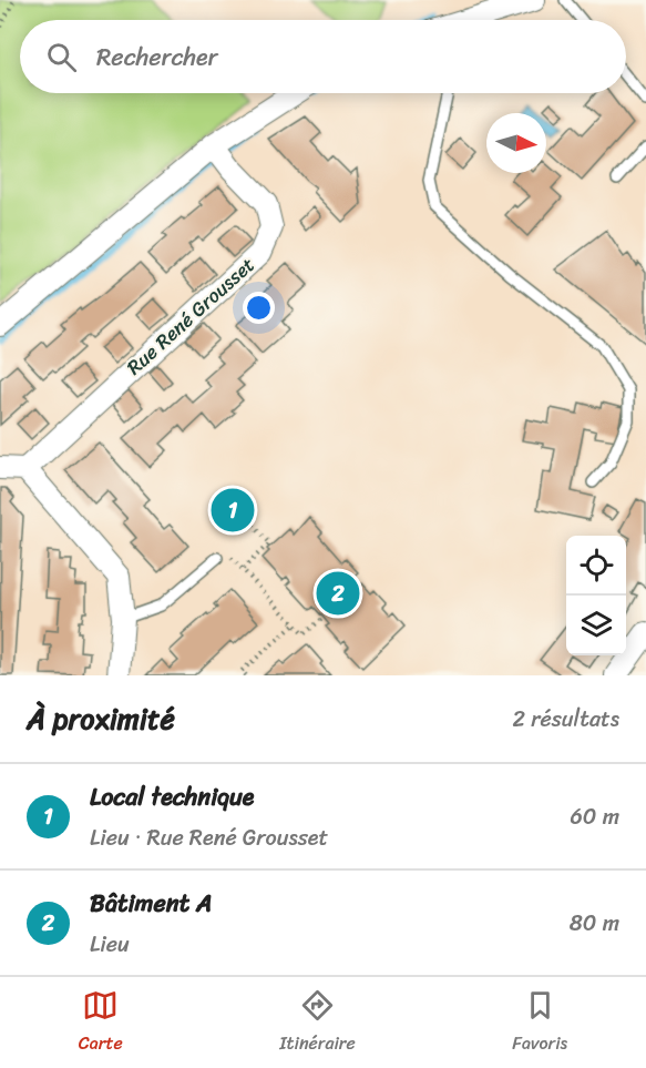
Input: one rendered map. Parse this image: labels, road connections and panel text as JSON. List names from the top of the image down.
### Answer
{
  "streets": {
    "street": ["Rue René Grousset"]
  },
  "north": "right",
  "page": {
    "search": "Rechercher",
    "pins": ["1", "2"],
    "heading": ["À proximité", "2 résultats"],
    "list": [
      {
        "mark": "1",
        "name": "Local technique",
        "note": "Lieu · Rue René Grousset",
        "value": "60 m"
      },
      {
        "mark": "2",
        "name": "Bâtiment A",
        "note": "Lieu",
        "value": "80 m"
      }
    ],
    "nav": ["Carte", "Itinéraire", "Favoris"]
  }
}
